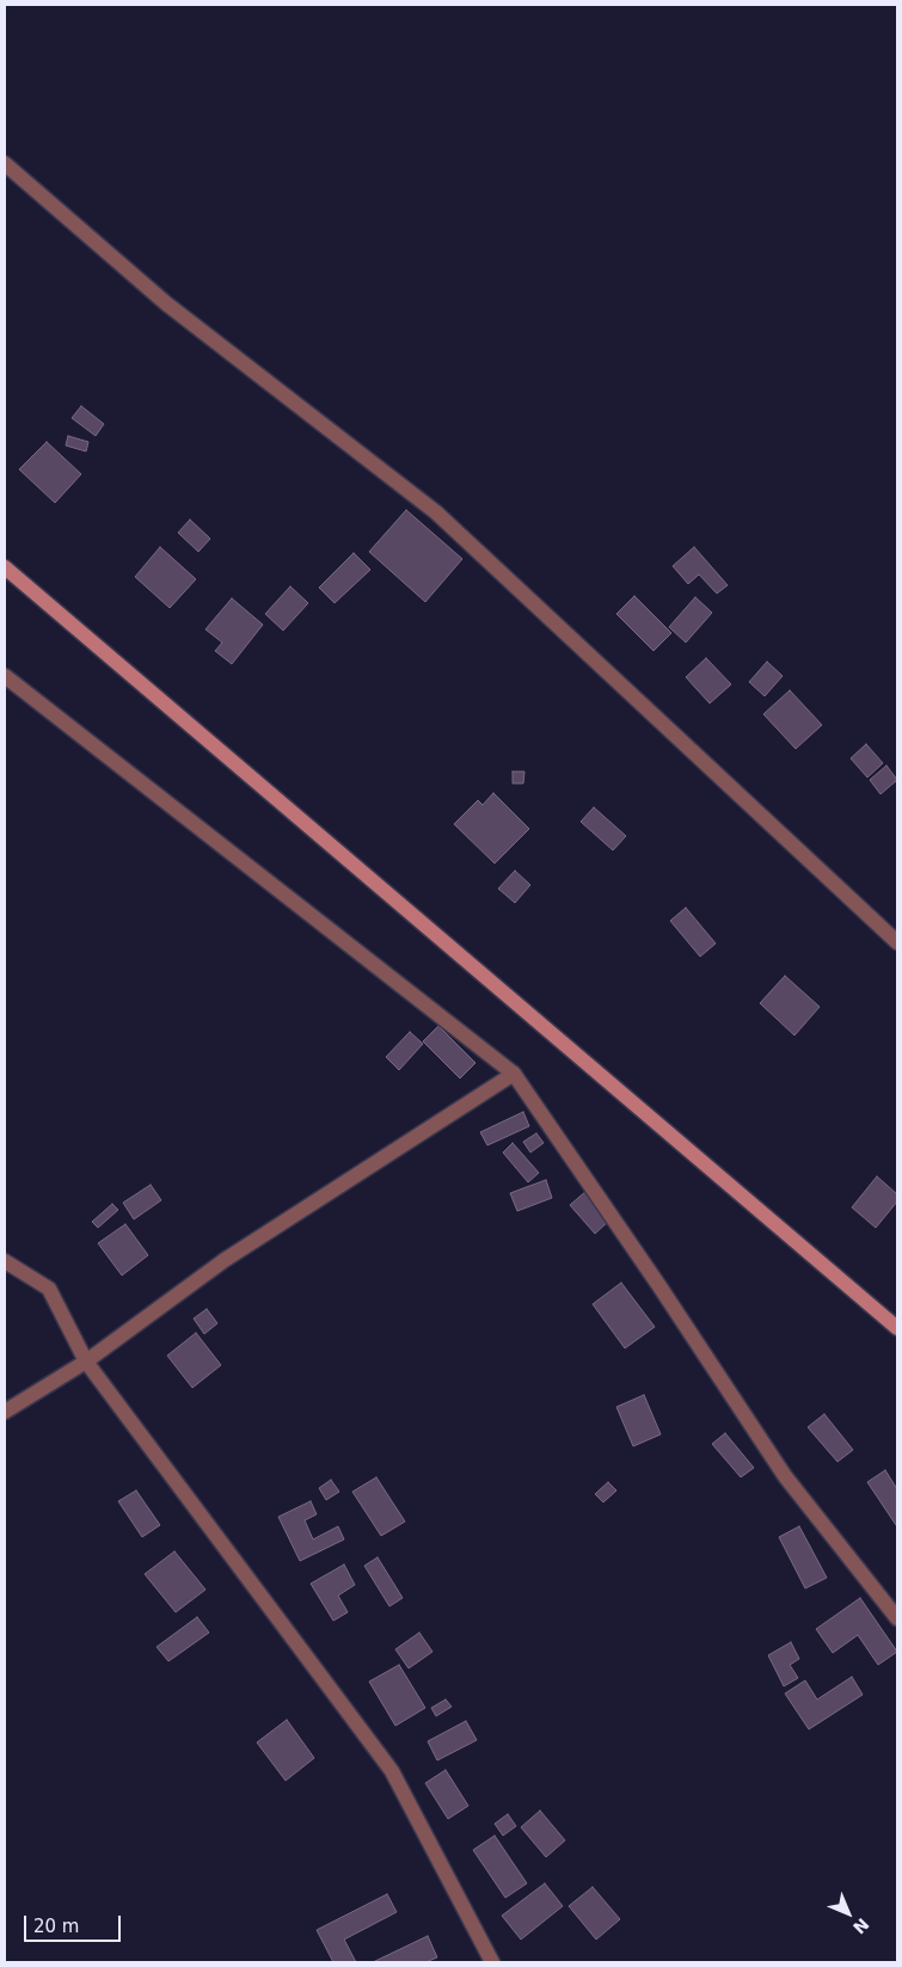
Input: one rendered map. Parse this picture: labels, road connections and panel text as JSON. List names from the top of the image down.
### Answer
{
  "scale_bar": "20 m",
  "north": "bottom right"
}
